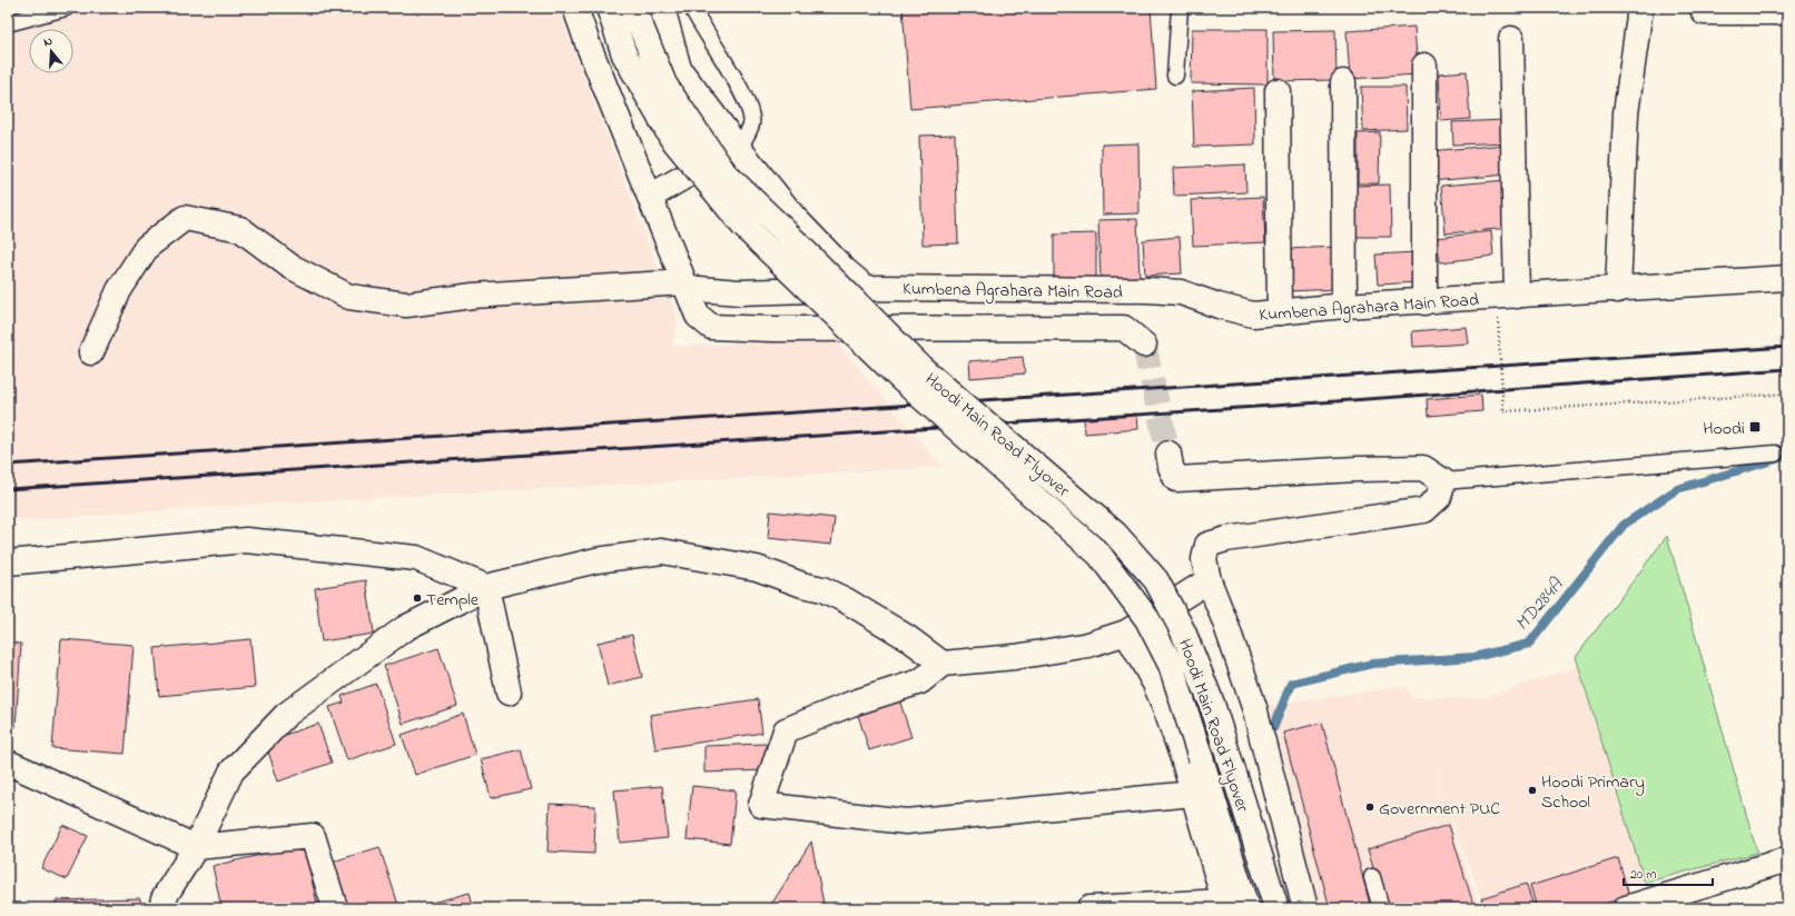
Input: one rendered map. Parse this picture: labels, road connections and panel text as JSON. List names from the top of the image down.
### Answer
{
  "streets": {
    "street": ["Kumbena Agrahara Main Road", "Hoodi Main Road Flyover"]
  },
  "water": ["MD284A"],
  "places": {
    "transit": ["Hoodi"],
    "other": ["Temple", "Hoodi Primary School", "Government PUC"]
  },
  "scale_bar": "20 m",
  "north": "top"
}
